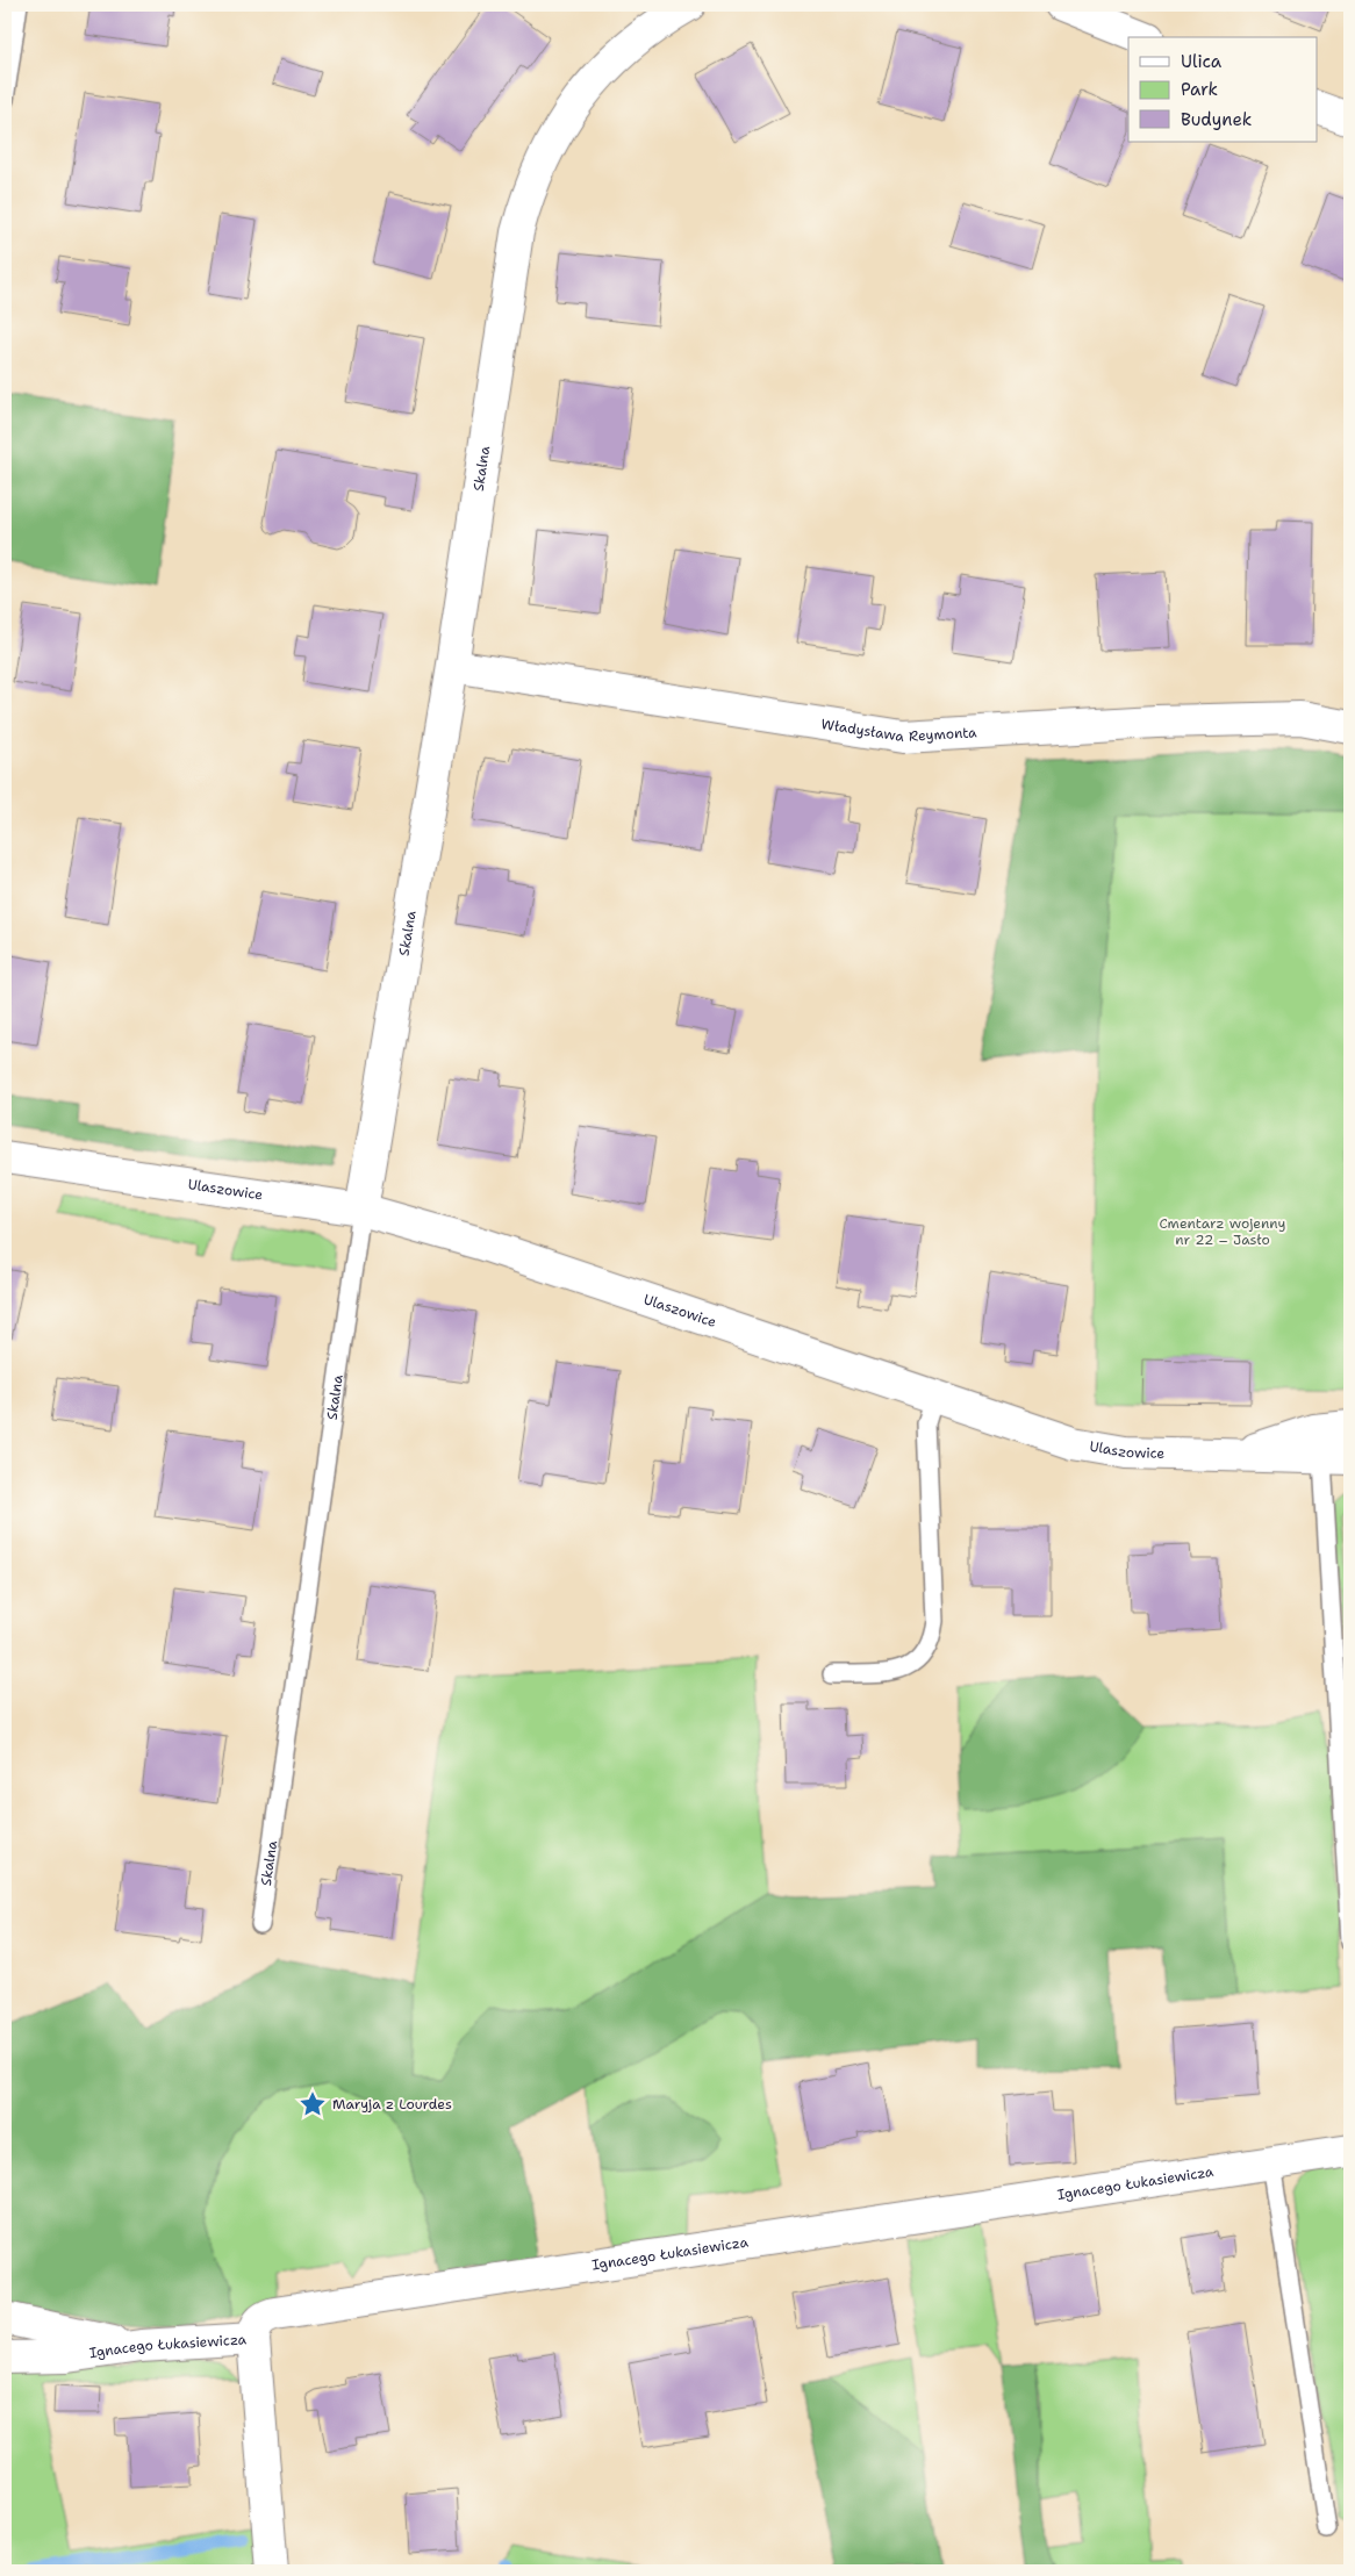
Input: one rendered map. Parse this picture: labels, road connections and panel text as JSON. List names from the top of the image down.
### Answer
{
  "streets": {
    "street": [
      "Skalna",
      "Władysława Reymonta",
      "Ulaszowice",
      "Ignacego Łukasiewicza"
    ]
  },
  "crossings": [
    ["Skalna", "Władysława Reymonta"],
    ["Skalna", "Ulaszowice"]
  ],
  "parks": ["Cmentarz wojenny nr 22 – Jasło"],
  "places": {
    "place": ["Maryja z Lourdes"]
  },
  "legend": ["Ulica", "Park", "Budynek"]
}
